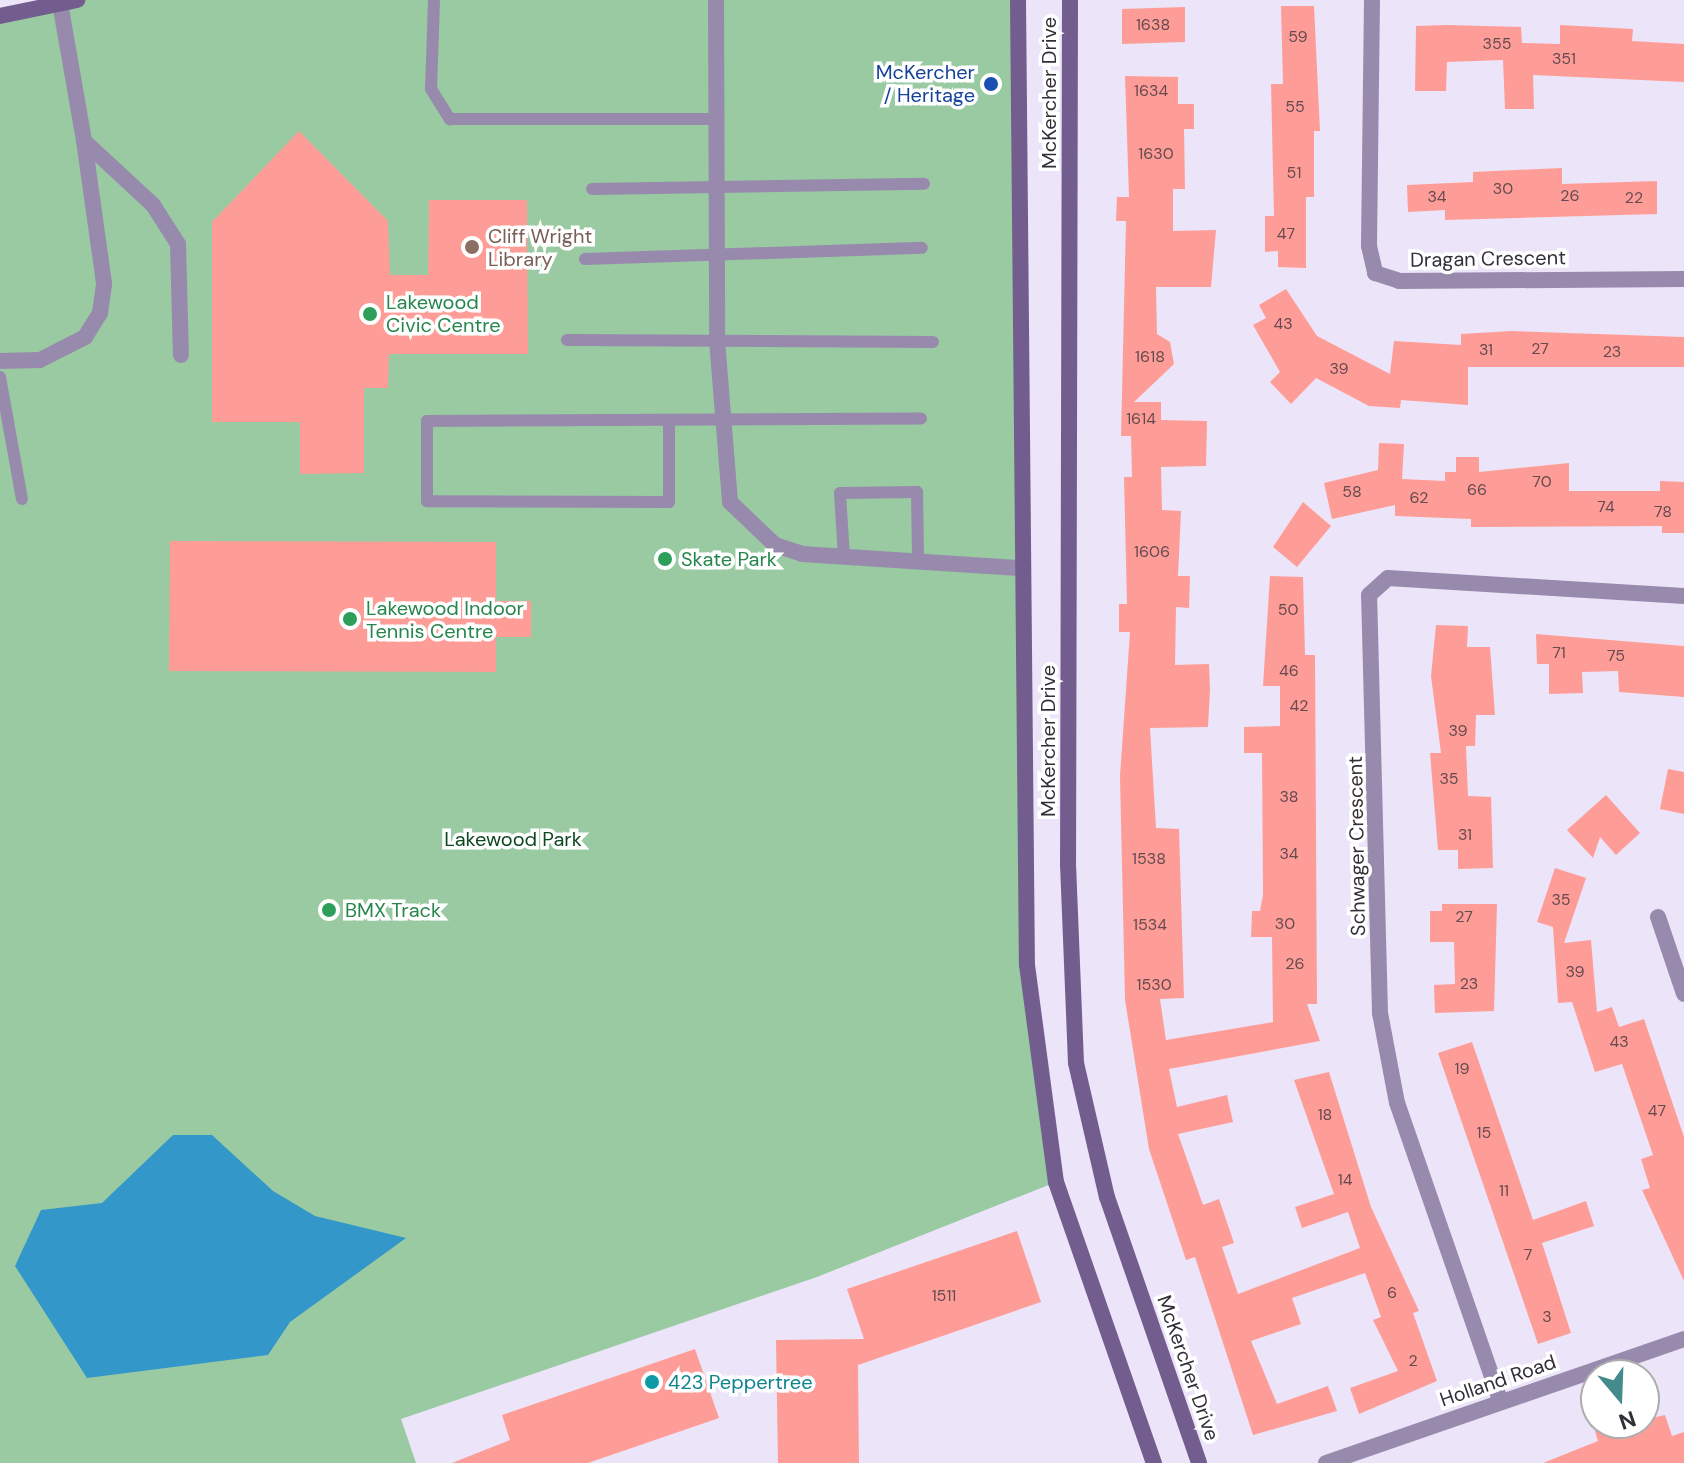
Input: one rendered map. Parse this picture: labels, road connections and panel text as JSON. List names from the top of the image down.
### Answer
{
  "streets": {
    "main road": ["McKercher Drive"],
    "street": ["Dragan Crescent", "Schwager Crescent", "Holland Road"]
  },
  "crossings": [
    ["Schwager Crescent", "Holland Road"]
  ],
  "parks": ["Lakewood Park"],
  "places": [
    "McKercher / Heritage",
    "Cliff Wright Library",
    "Lakewood Civic Centre",
    "Skate Park",
    "Lakewood Indoor Tennis Centre",
    "BMX Track",
    "423 Peppertree"
  ],
  "house_numbers": [
    "1638",
    "59",
    "355",
    "351",
    "1634",
    "55",
    "1630",
    "51",
    "30",
    "26",
    "34",
    "22",
    "47",
    "43",
    "27",
    "31",
    "23",
    "1618",
    "39",
    "1614",
    "70",
    "66",
    "58",
    "62",
    "74",
    "78",
    "1606",
    "50",
    "71",
    "75",
    "46",
    "42",
    "39",
    "35",
    "38",
    "31",
    "34",
    "1538",
    "35",
    "27",
    "30",
    "1534",
    "26",
    "39",
    "23",
    "1530",
    "43",
    "19",
    "47",
    "18",
    "15",
    "14",
    "11",
    "7",
    "6",
    "1511",
    "3",
    "2"
  ],
  "north": "bottom"
}
